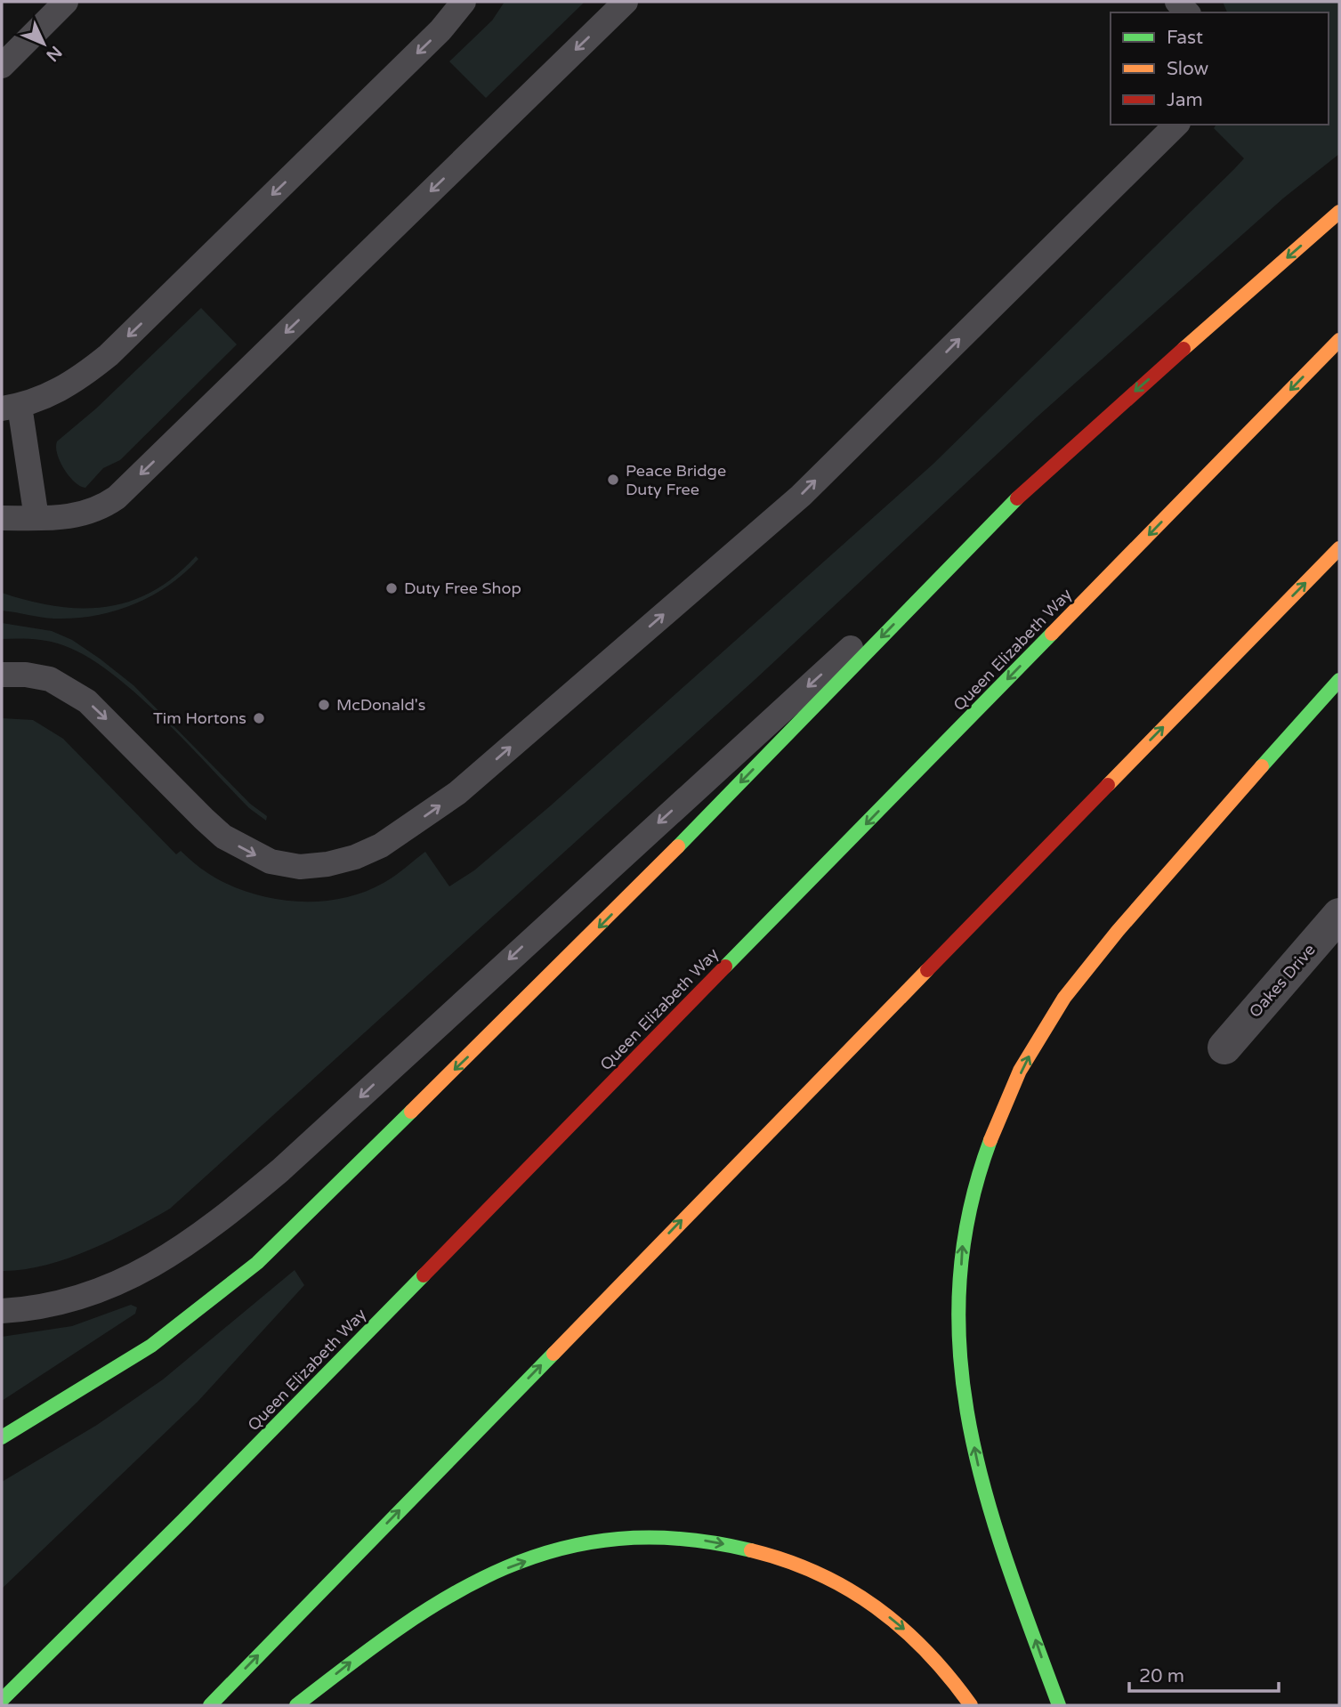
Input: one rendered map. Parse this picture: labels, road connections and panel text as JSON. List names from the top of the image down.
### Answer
{
  "streets": {
    "highway": ["Queen Elizabeth Way"],
    "street": ["Oakes Drive"]
  },
  "places": [
    "Peace Bridge Duty Free",
    "Duty Free Shop",
    "McDonald's",
    "Tim Hortons"
  ],
  "legend": ["Fast", "Slow", "Jam"],
  "scale_bar": "20 m",
  "north": "bottom right"
}
